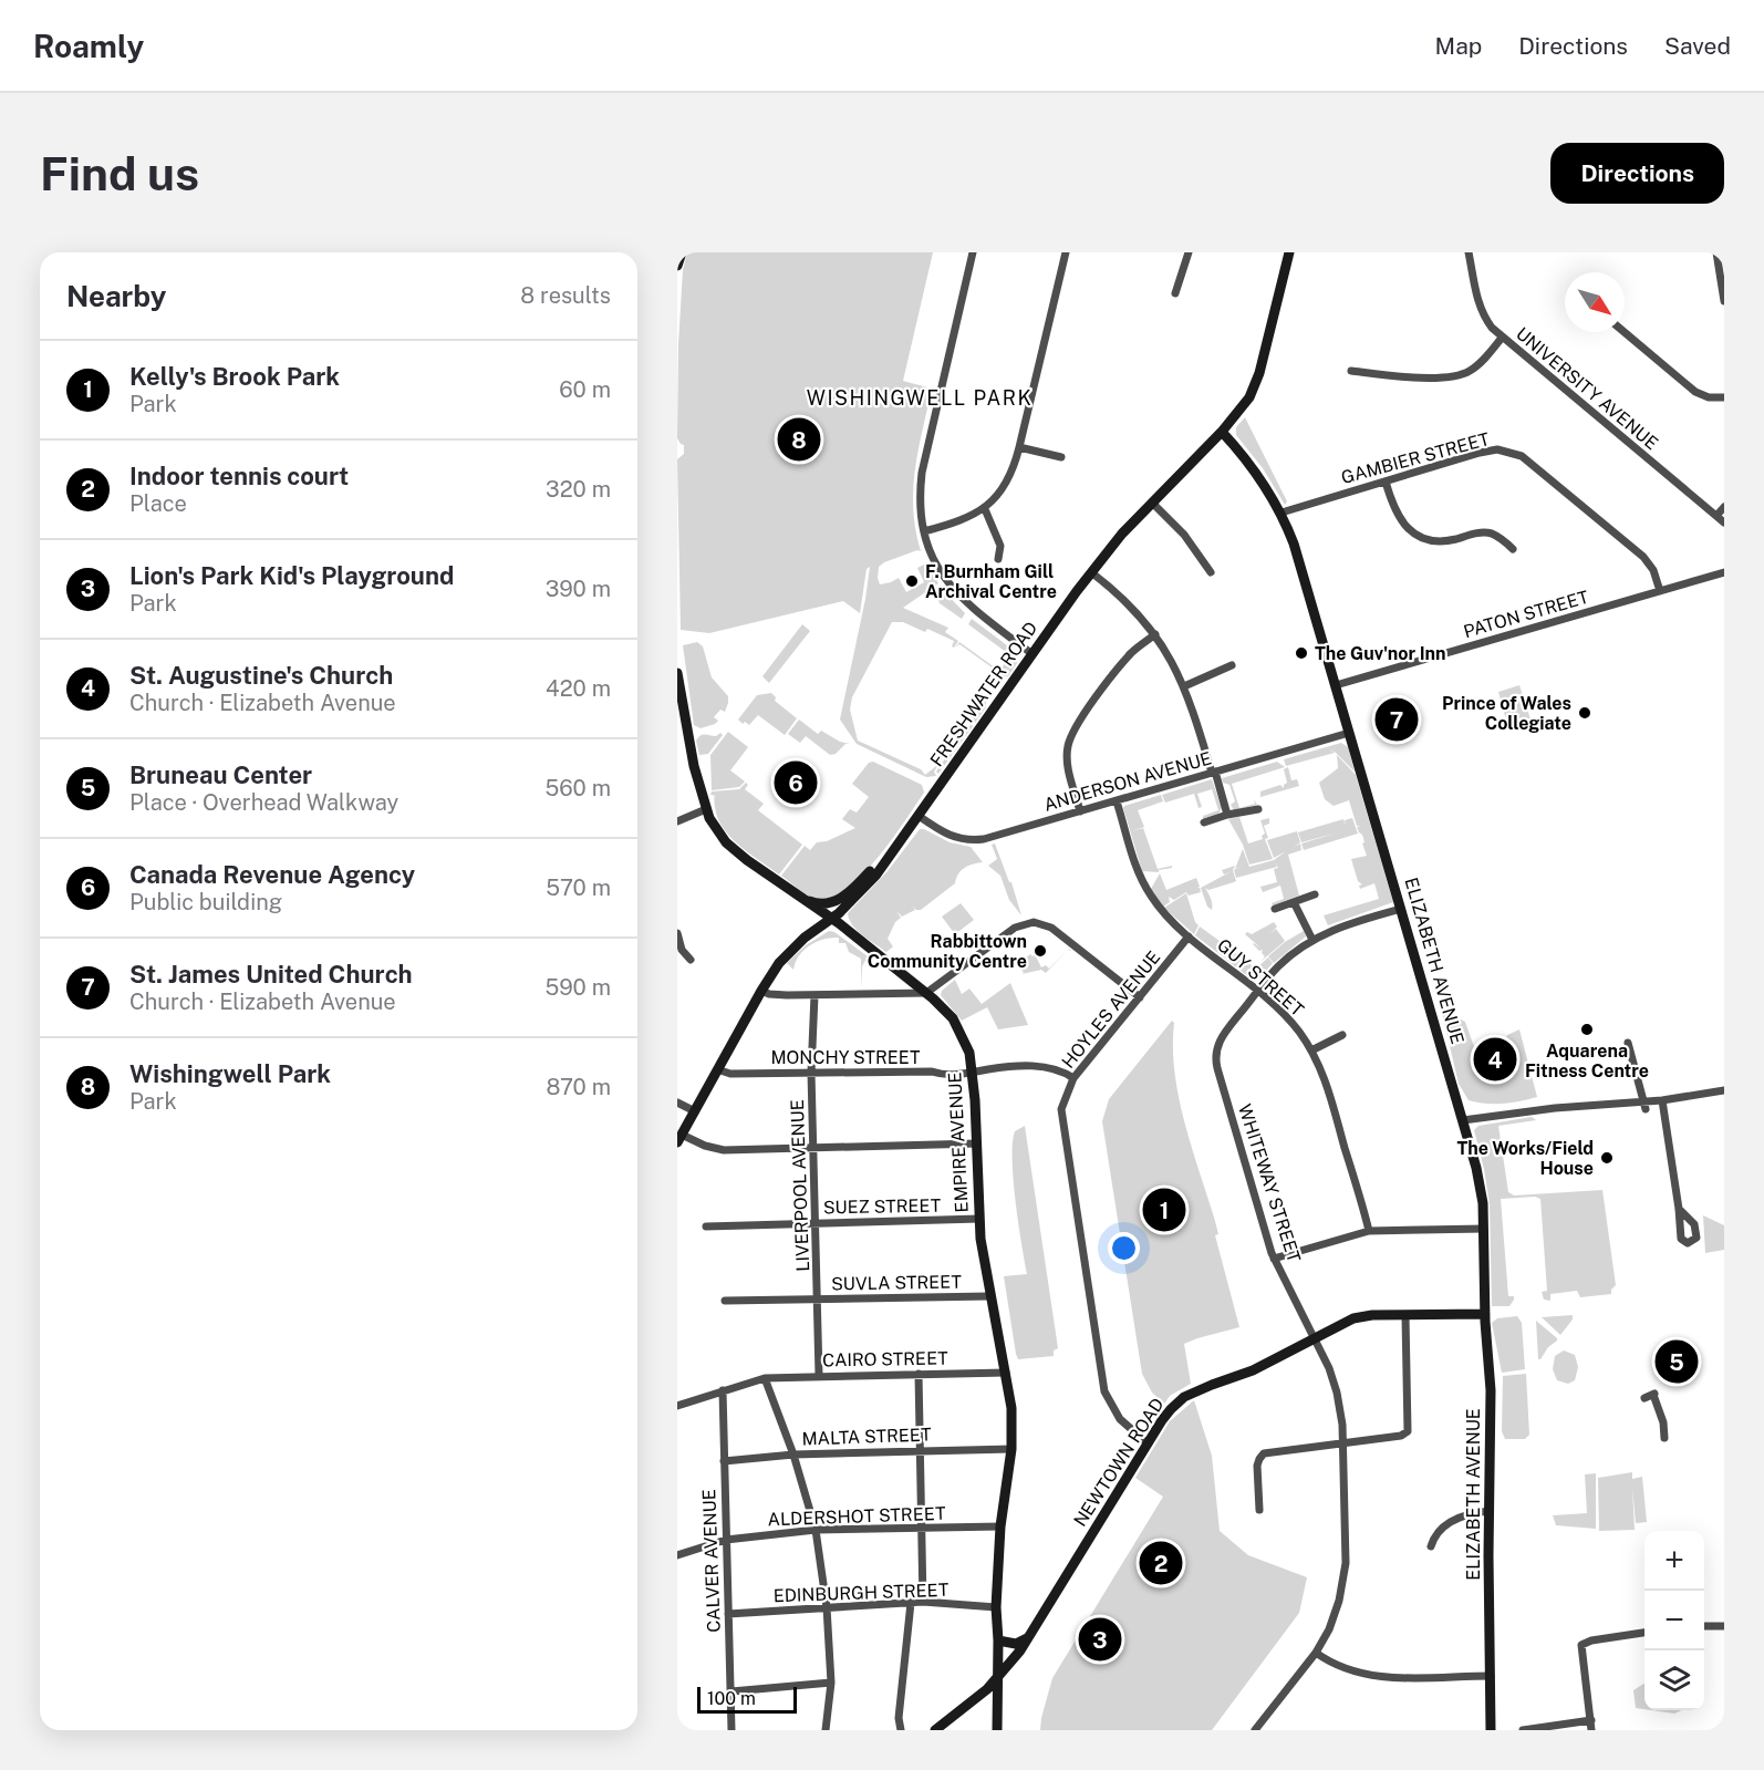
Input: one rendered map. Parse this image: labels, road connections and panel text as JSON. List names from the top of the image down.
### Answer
{
  "streets": {
    "main road": [
      "FRESHWATER ROAD",
      "ELIZABETH AVENUE",
      "EMPIRE AVENUE",
      "NEWTOWN ROAD"
    ],
    "street": [
      "UNIVERSITY AVENUE",
      "GAMBIER STREET",
      "PATON STREET",
      "ANDERSON AVENUE",
      "GUY STREET",
      "HOYLES AVENUE",
      "MONCHY STREET",
      "WHITEWAY STREET",
      "LIVERPOOL AVENUE",
      "SUEZ STREET",
      "SUVLA STREET",
      "CAIRO STREET",
      "MALTA STREET",
      "ALDERSHOT STREET",
      "CALVER AVENUE",
      "EDINBURGH STREET"
    ]
  },
  "crossings": [
    ["GAMBIER STREET", "PATON STREET"],
    ["GAMBIER STREET", "ELIZABETH AVENUE"],
    ["PATON STREET", "ELIZABETH AVENUE"],
    ["FRESHWATER ROAD", "ANDERSON AVENUE"],
    ["FRESHWATER ROAD", "ELIZABETH AVENUE"],
    ["FRESHWATER ROAD", "MONCHY STREET"],
    ["FRESHWATER ROAD", "EMPIRE AVENUE"],
    ["ANDERSON AVENUE", "ELIZABETH AVENUE"],
    ["ANDERSON AVENUE", "GUY STREET"],
    ["ELIZABETH AVENUE", "WHITEWAY STREET"],
    ["ELIZABETH AVENUE", "NEWTOWN ROAD"],
    ["GUY STREET", "HOYLES AVENUE"],
    ["GUY STREET", "WHITEWAY STREET"],
    ["HOYLES AVENUE", "MONCHY STREET"],
    ["HOYLES AVENUE", "NEWTOWN ROAD"],
    ["MONCHY STREET", "EMPIRE AVENUE"],
    ["MONCHY STREET", "LIVERPOOL AVENUE"],
    ["EMPIRE AVENUE", "SUEZ STREET"],
    ["EMPIRE AVENUE", "SUVLA STREET"],
    ["EMPIRE AVENUE", "CAIRO STREET"],
    ["EMPIRE AVENUE", "MALTA STREET"],
    ["EMPIRE AVENUE", "NEWTOWN ROAD"],
    ["EMPIRE AVENUE", "ALDERSHOT STREET"],
    ["EMPIRE AVENUE", "EDINBURGH STREET"],
    ["WHITEWAY STREET", "NEWTOWN ROAD"],
    ["LIVERPOOL AVENUE", "SUEZ STREET"],
    ["LIVERPOOL AVENUE", "SUVLA STREET"],
    ["LIVERPOOL AVENUE", "CAIRO STREET"],
    ["CAIRO STREET", "CALVER AVENUE"],
    ["MALTA STREET", "CALVER AVENUE"],
    ["ALDERSHOT STREET", "CALVER AVENUE"],
    ["CALVER AVENUE", "EDINBURGH STREET"]
  ],
  "districts": ["WISHINGWELL PARK"],
  "places": [
    "F. Burnham Gill Archival Centre",
    "The Guv'nor Inn",
    "Prince of Wales Collegiate",
    "Rabbittown Community Centre",
    "Aquarena Fitness Centre",
    "The Works/Field House"
  ],
  "scale_bar": "100 m",
  "north": "bottom right",
  "page": {
    "header": "Roamly",
    "nav": ["Map", "Directions", "Saved"],
    "buttons": "Directions",
    "title": "Find us",
    "heading": ["Nearby", "8 results"],
    "list": [
      {
        "mark": "1",
        "name": "Kelly's Brook Park",
        "note": "Park",
        "value": "60 m"
      },
      {
        "mark": "2",
        "name": "Indoor tennis court",
        "note": "Place",
        "value": "320 m"
      },
      {
        "mark": "3",
        "name": "Lion's Park Kid's Playground",
        "note": "Park",
        "value": "390 m"
      },
      {
        "mark": "4",
        "name": "St. Augustine's Church",
        "note": "Church · Elizabeth Avenue",
        "value": "420 m"
      },
      {
        "mark": "5",
        "name": "Bruneau Center",
        "note": "Place · Overhead Walkway",
        "value": "560 m"
      },
      {
        "mark": "6",
        "name": "Canada Revenue Agency",
        "note": "Public building",
        "value": "570 m"
      },
      {
        "mark": "7",
        "name": "St. James United Church",
        "note": "Church · Elizabeth Avenue",
        "value": "590 m"
      },
      {
        "mark": "8",
        "name": "Wishingwell Park",
        "note": "Park",
        "value": "870 m"
      }
    ],
    "pins": [
      "8",
      "7",
      "6",
      "4",
      "1",
      "5",
      "2",
      "3"
    ],
    "map_buttons": ["+", "−"],
    "scale": "100 m"
  }
}
